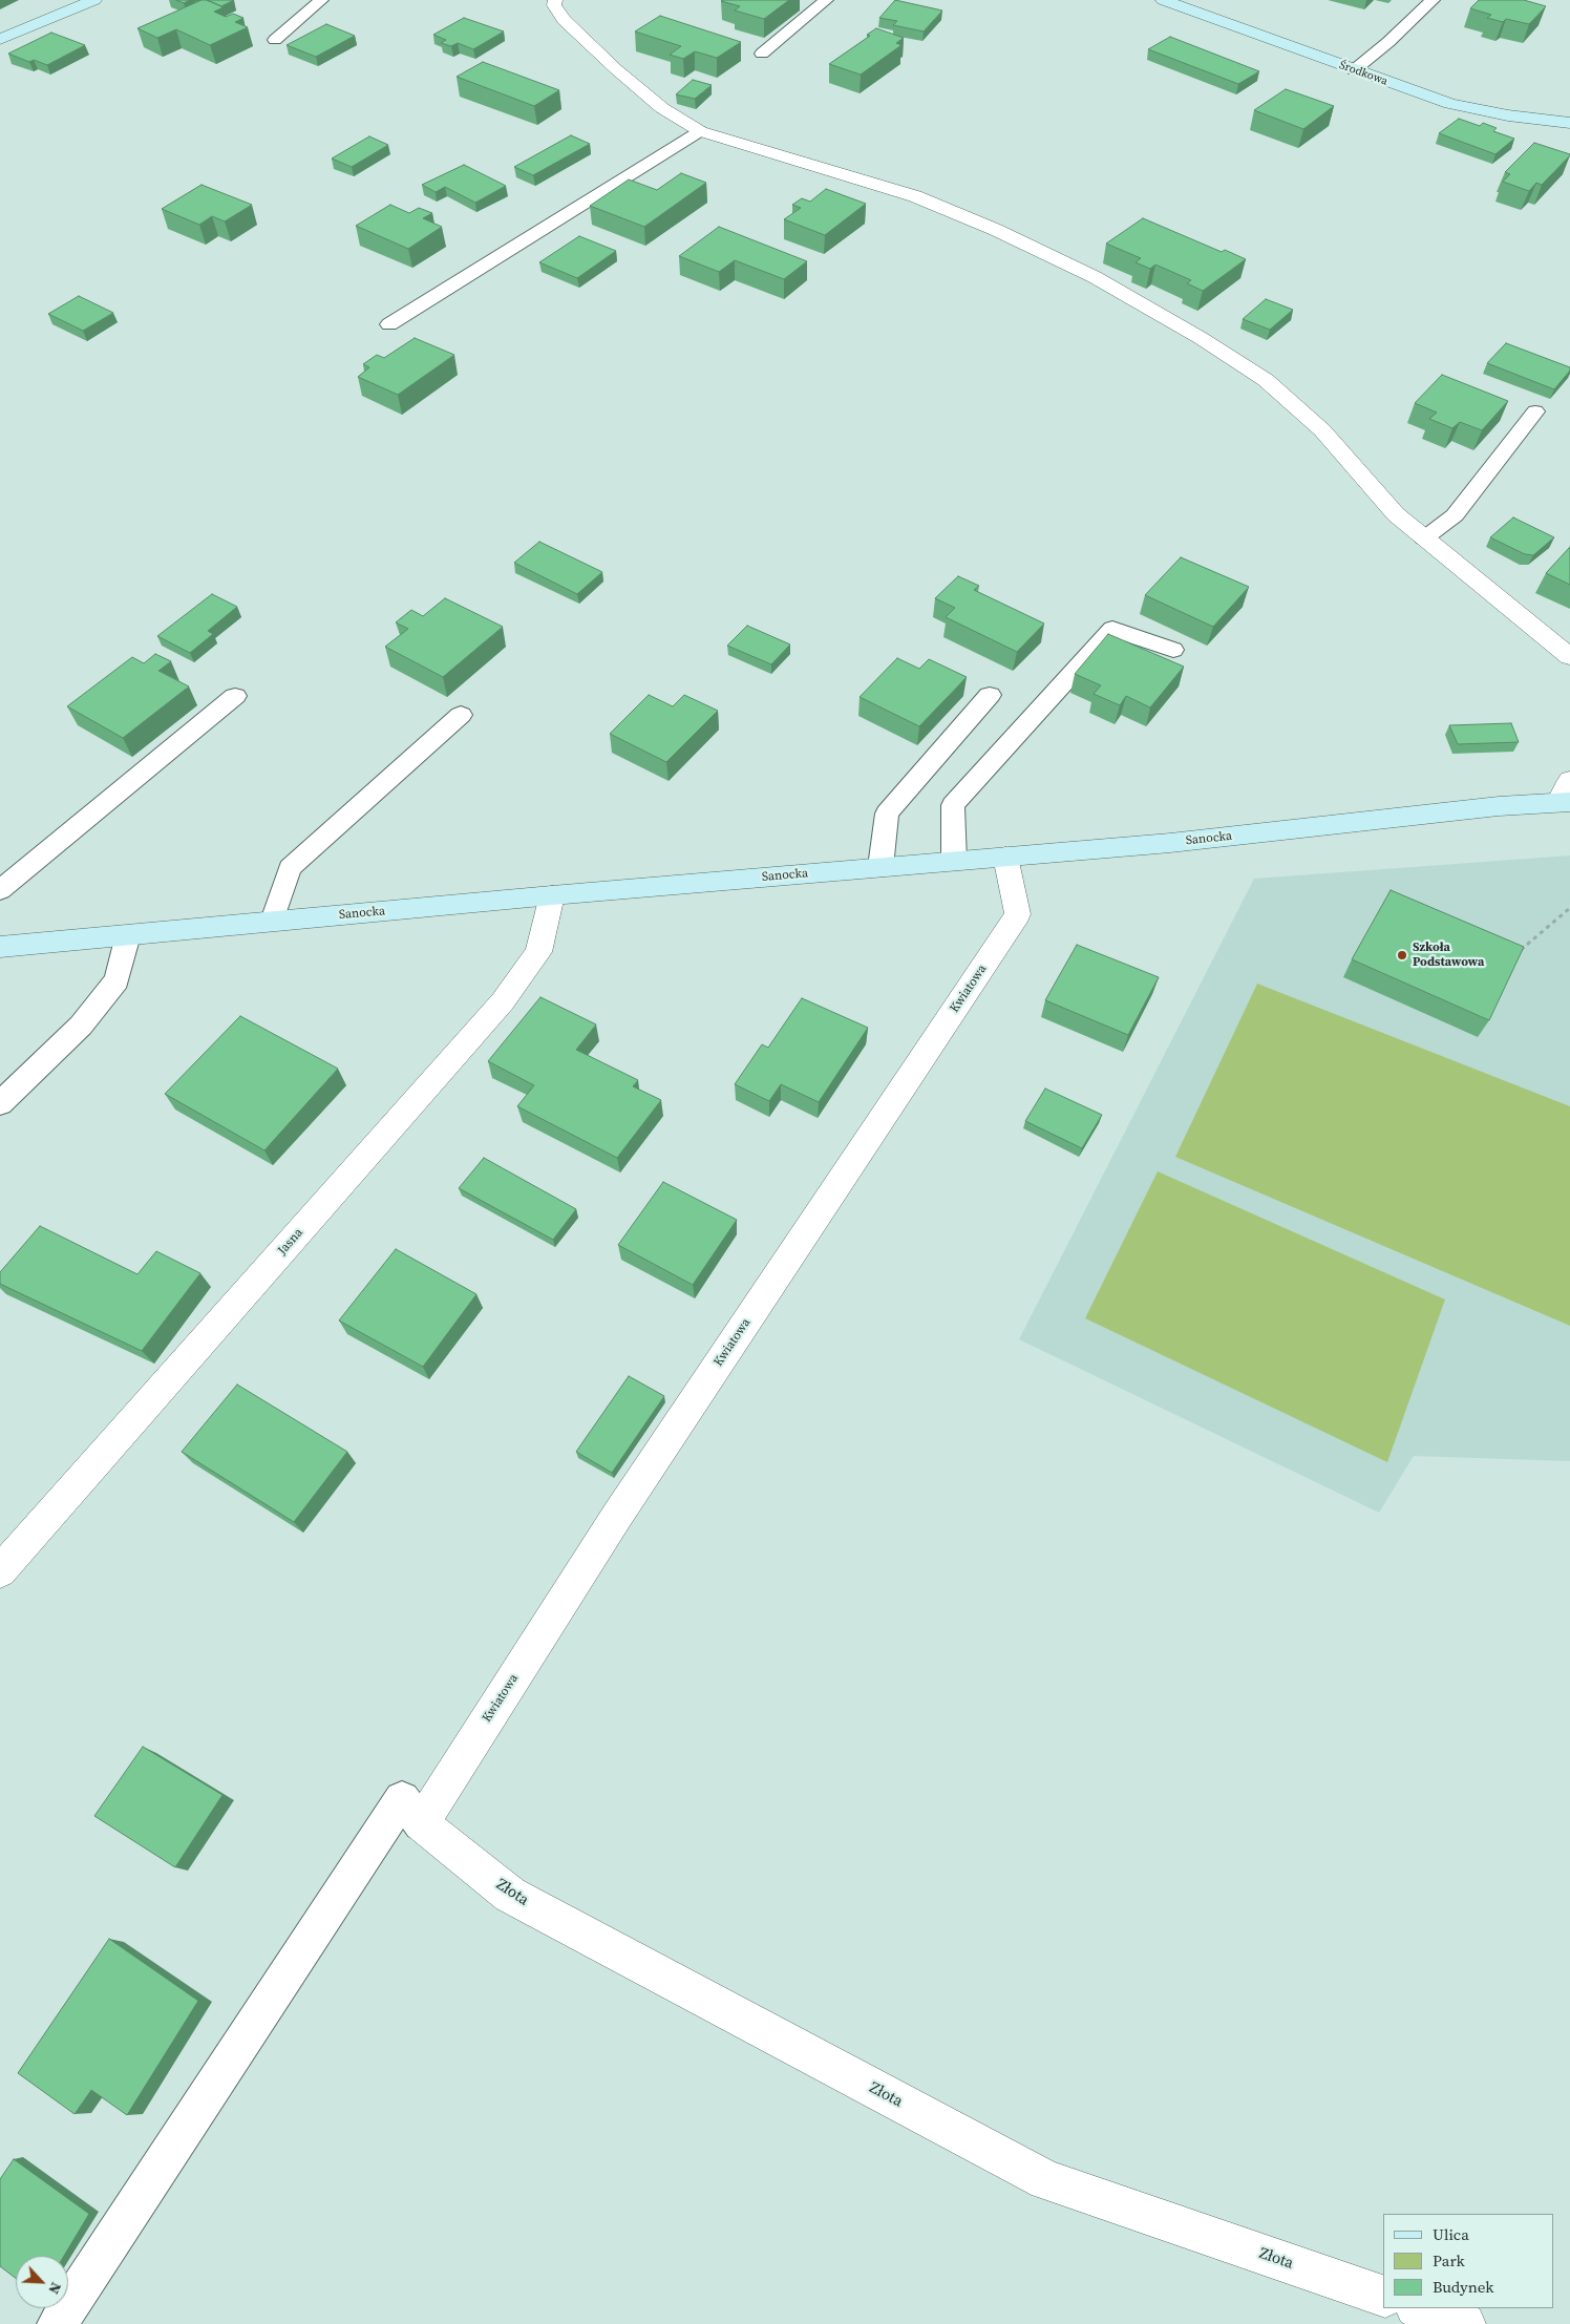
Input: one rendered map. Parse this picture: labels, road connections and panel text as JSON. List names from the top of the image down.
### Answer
{
  "streets": {
    "street": [
      "Środkowa",
      "Sanocka",
      "Kwiatowa",
      "Jasna",
      "Złota"
    ]
  },
  "crossings": [
    ["Sanocka", "Kwiatowa"],
    ["Sanocka", "Jasna"],
    ["Kwiatowa", "Złota"]
  ],
  "places": ["Szkoła Podstawowa"],
  "legend": ["Ulica", "Park", "Budynek"],
  "north": "bottom right"
}
